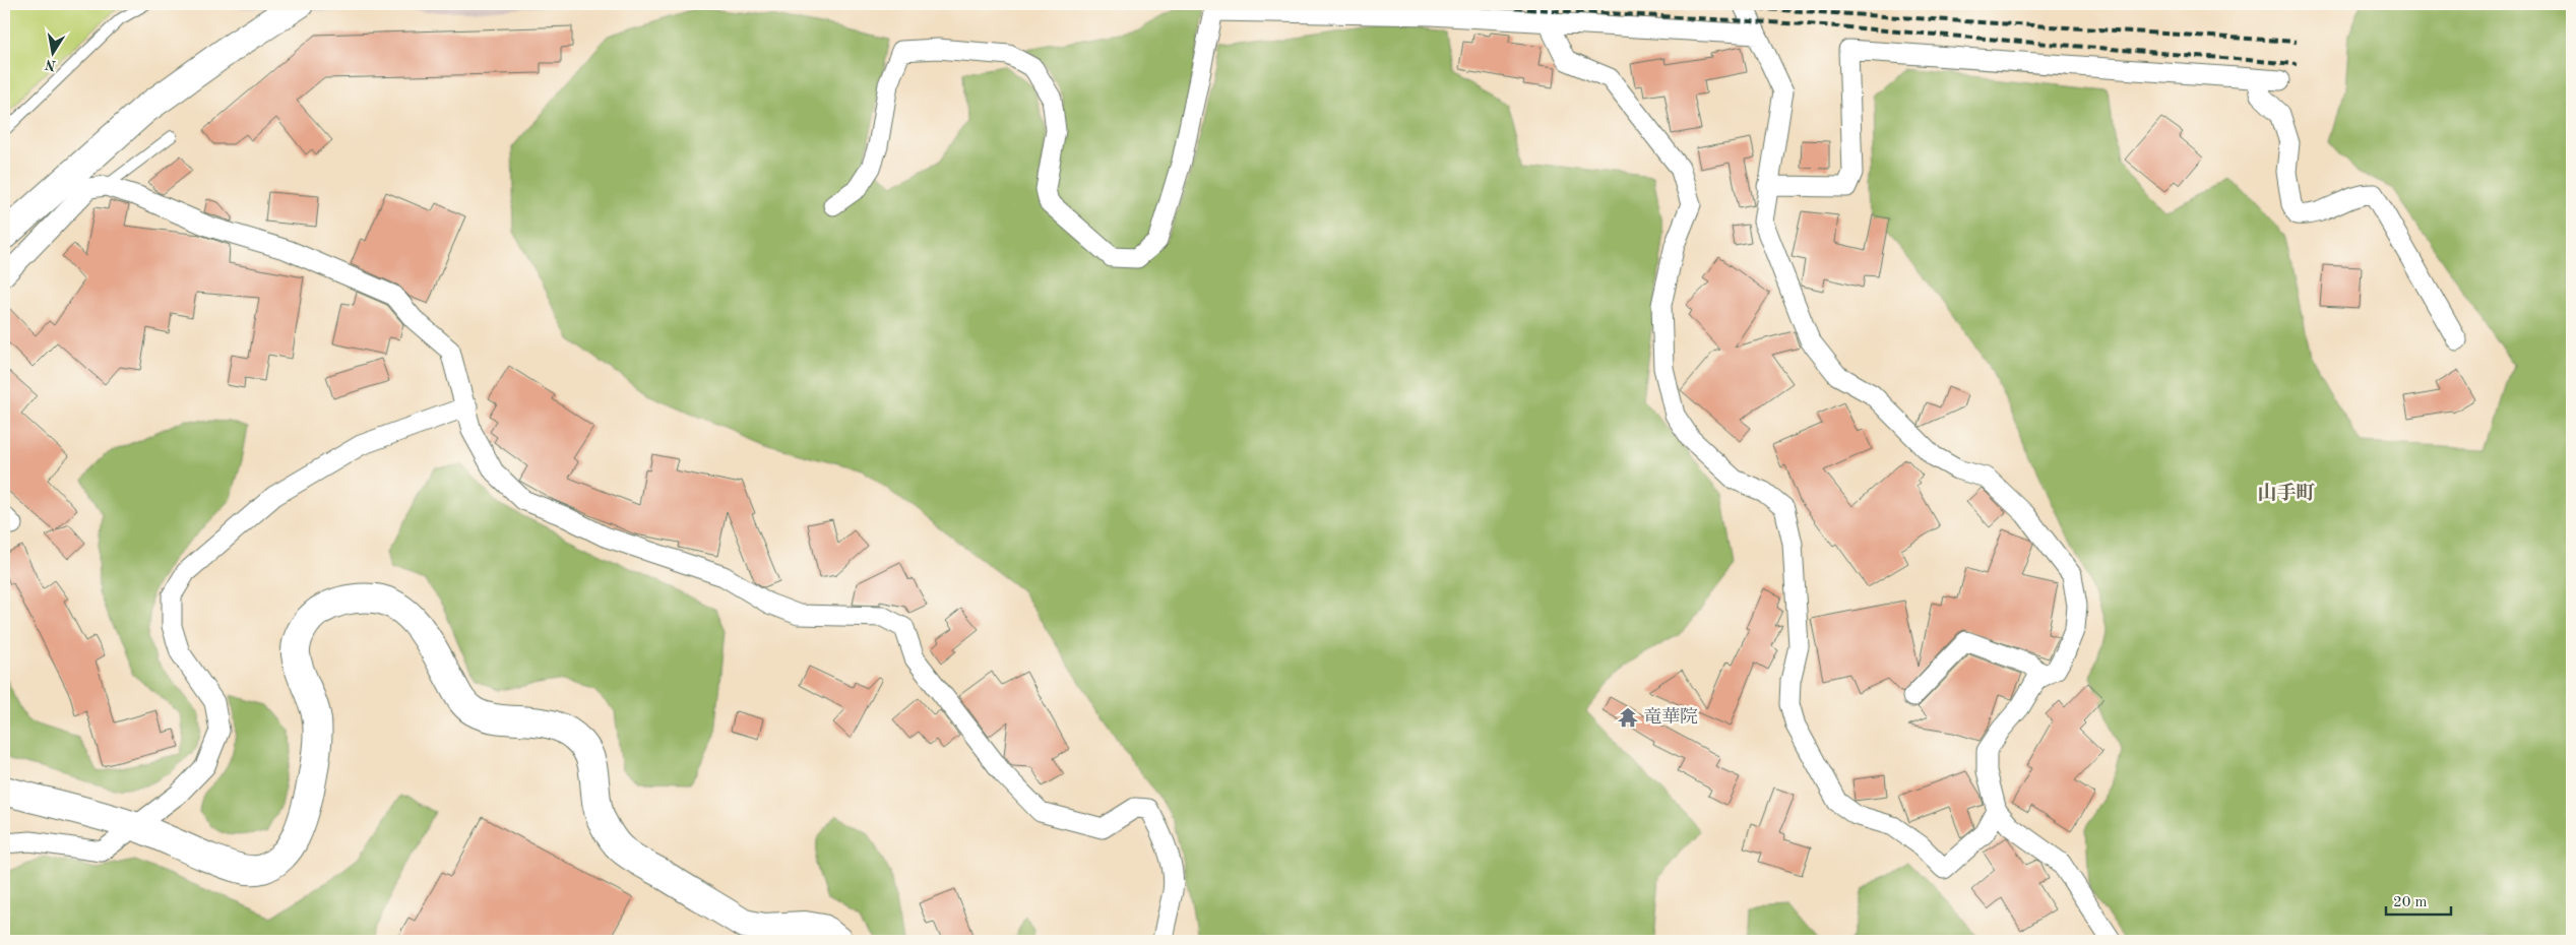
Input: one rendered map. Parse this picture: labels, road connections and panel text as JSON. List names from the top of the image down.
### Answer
{
  "districts": ["山手町"],
  "places": {
    "temple": ["竜華院"]
  },
  "scale_bar": "20 m",
  "north": "bottom"
}
